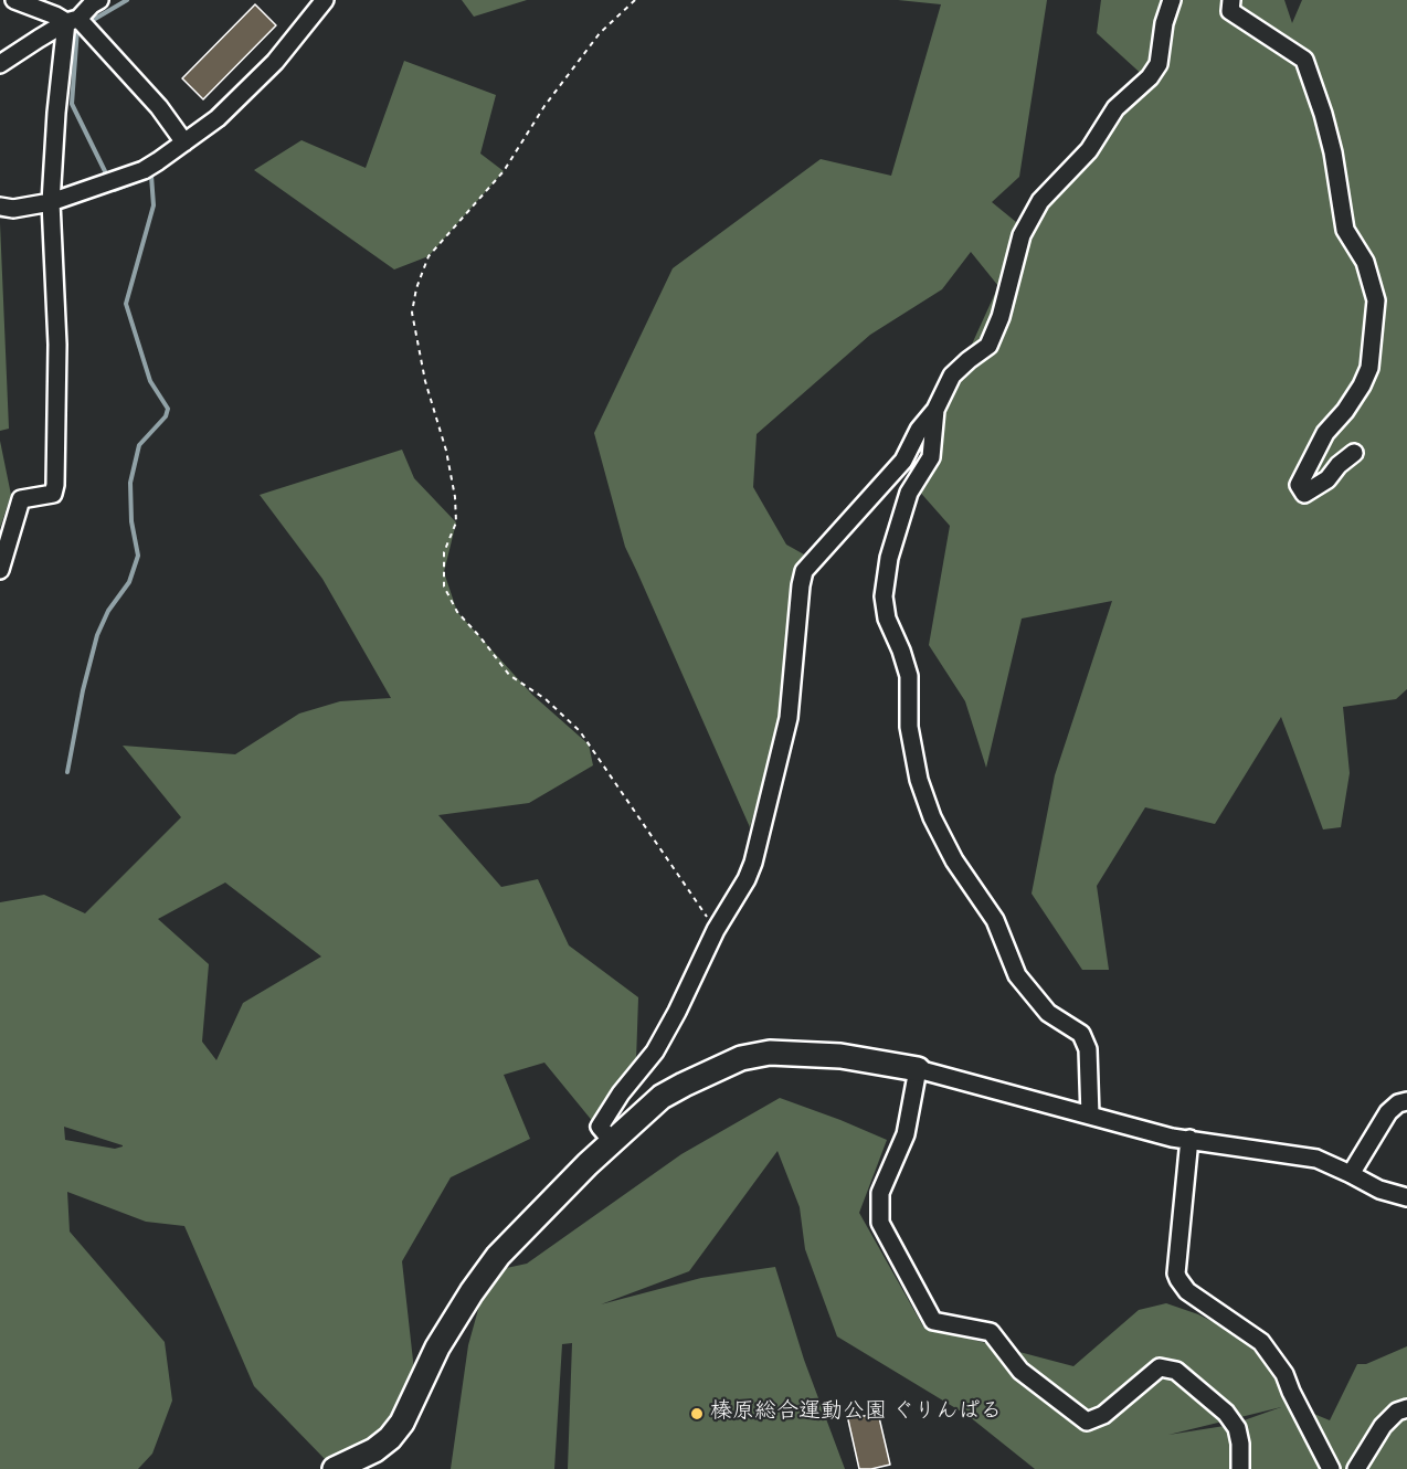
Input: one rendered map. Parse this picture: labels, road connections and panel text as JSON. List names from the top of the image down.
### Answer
{
  "places": ["榛原総合運動公園 ぐりんぱる"]
}
